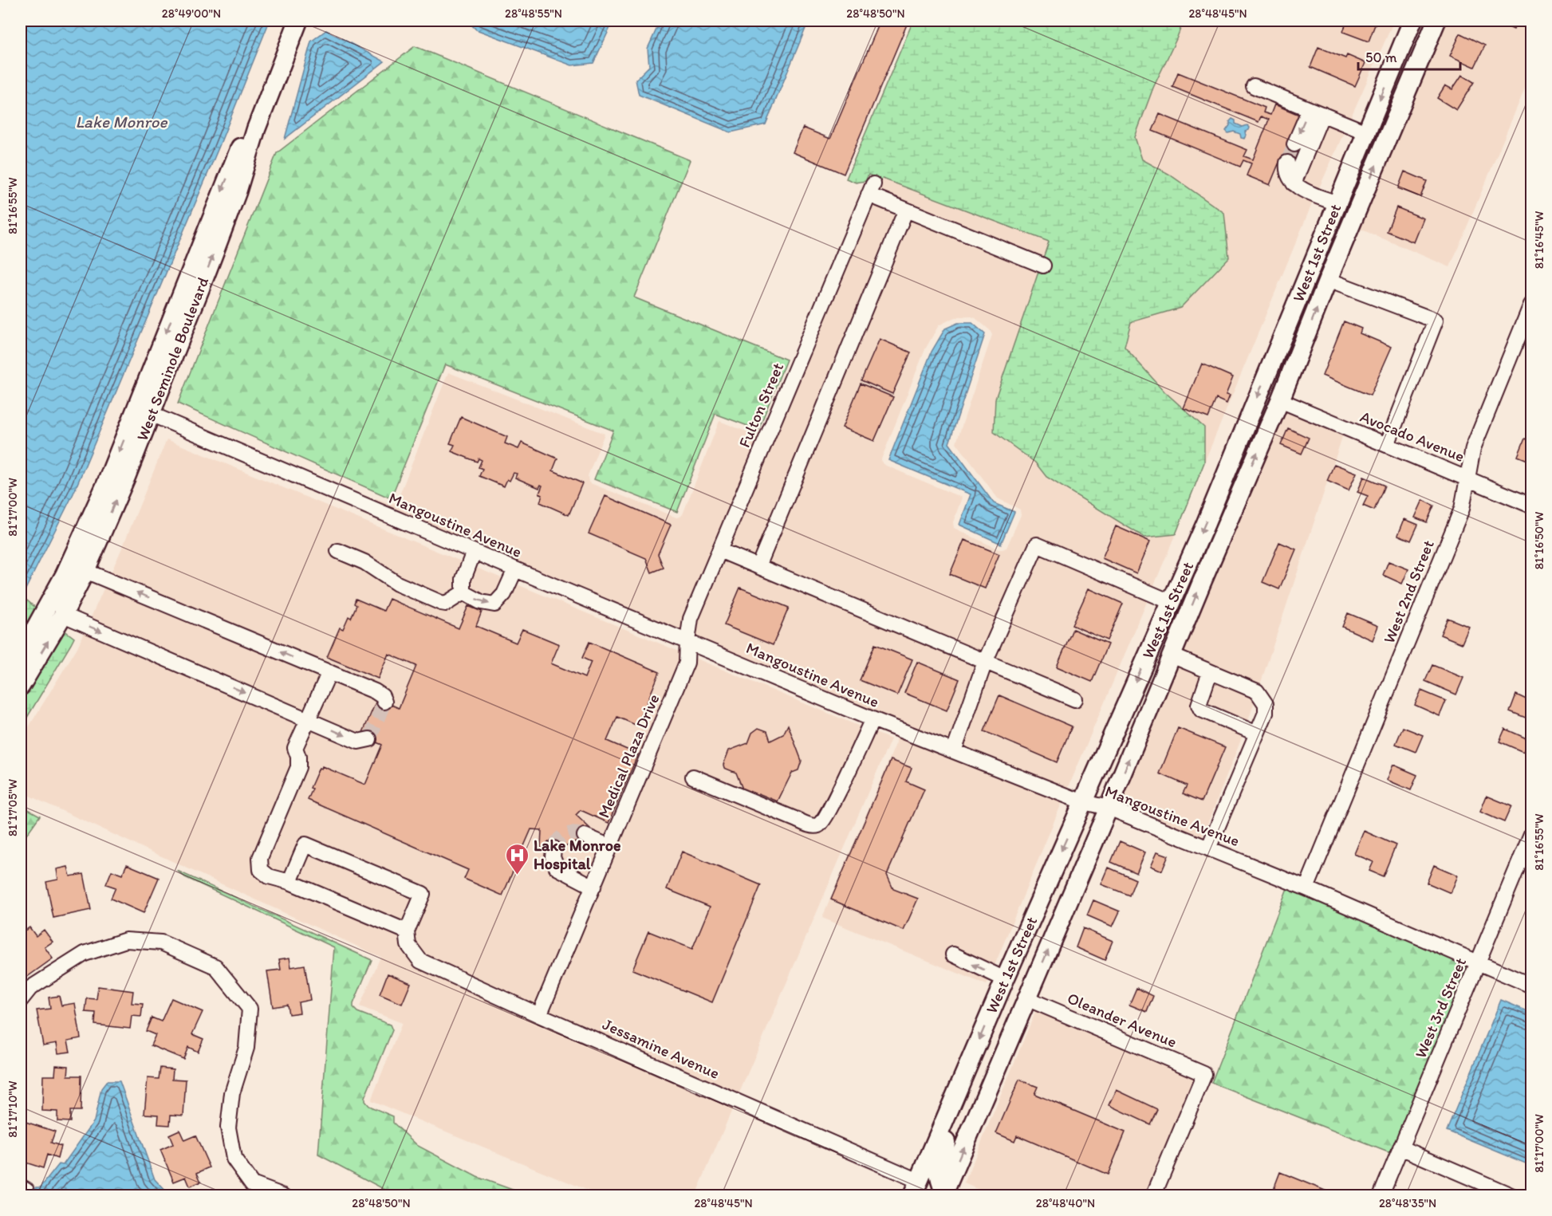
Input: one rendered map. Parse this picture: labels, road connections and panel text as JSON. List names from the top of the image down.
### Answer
{
  "streets": {
    "main road": ["West 1st Street", "West Seminole Boulevard"],
    "street": [
      "Fulton Street",
      "Avocado Avenue",
      "Mangoustine Avenue",
      "West 2nd Street",
      "Medical Plaza Drive",
      "West 3rd Street",
      "Oleander Avenue",
      "Jessamine Avenue"
    ]
  },
  "crossings": [
    ["West 1st Street", "Avocado Avenue"],
    ["West 1st Street", "Mangoustine Avenue"],
    ["West 1st Street", "Oleander Avenue"],
    ["West 1st Street", "Jessamine Avenue"],
    ["West Seminole Boulevard", "Mangoustine Avenue"],
    ["Fulton Street", "Mangoustine Avenue"],
    ["Fulton Street", "Medical Plaza Drive"],
    ["Avocado Avenue", "West 2nd Street"],
    ["Mangoustine Avenue", "West 2nd Street"],
    ["Mangoustine Avenue", "Medical Plaza Drive"],
    ["Mangoustine Avenue", "West 3rd Street"],
    ["Medical Plaza Drive", "Jessamine Avenue"]
  ],
  "water": ["Lake Monroe"],
  "places": {
    "hospital": ["Lake Monroe Hospital"]
  },
  "scale_bar": "50 m",
  "coordinates": [
    "28°49'00\"N",
    "28°48'55\"N",
    "28°48'50\"N",
    "28°48'45\"N",
    "81°16'55\"W",
    "81°16'45\"W",
    "81°17'00\"W",
    "81°16'50\"W",
    "81°17'05\"W",
    "81°17'10\"W",
    "28°48'40\"N",
    "28°48'35\"N"
  ]
}
